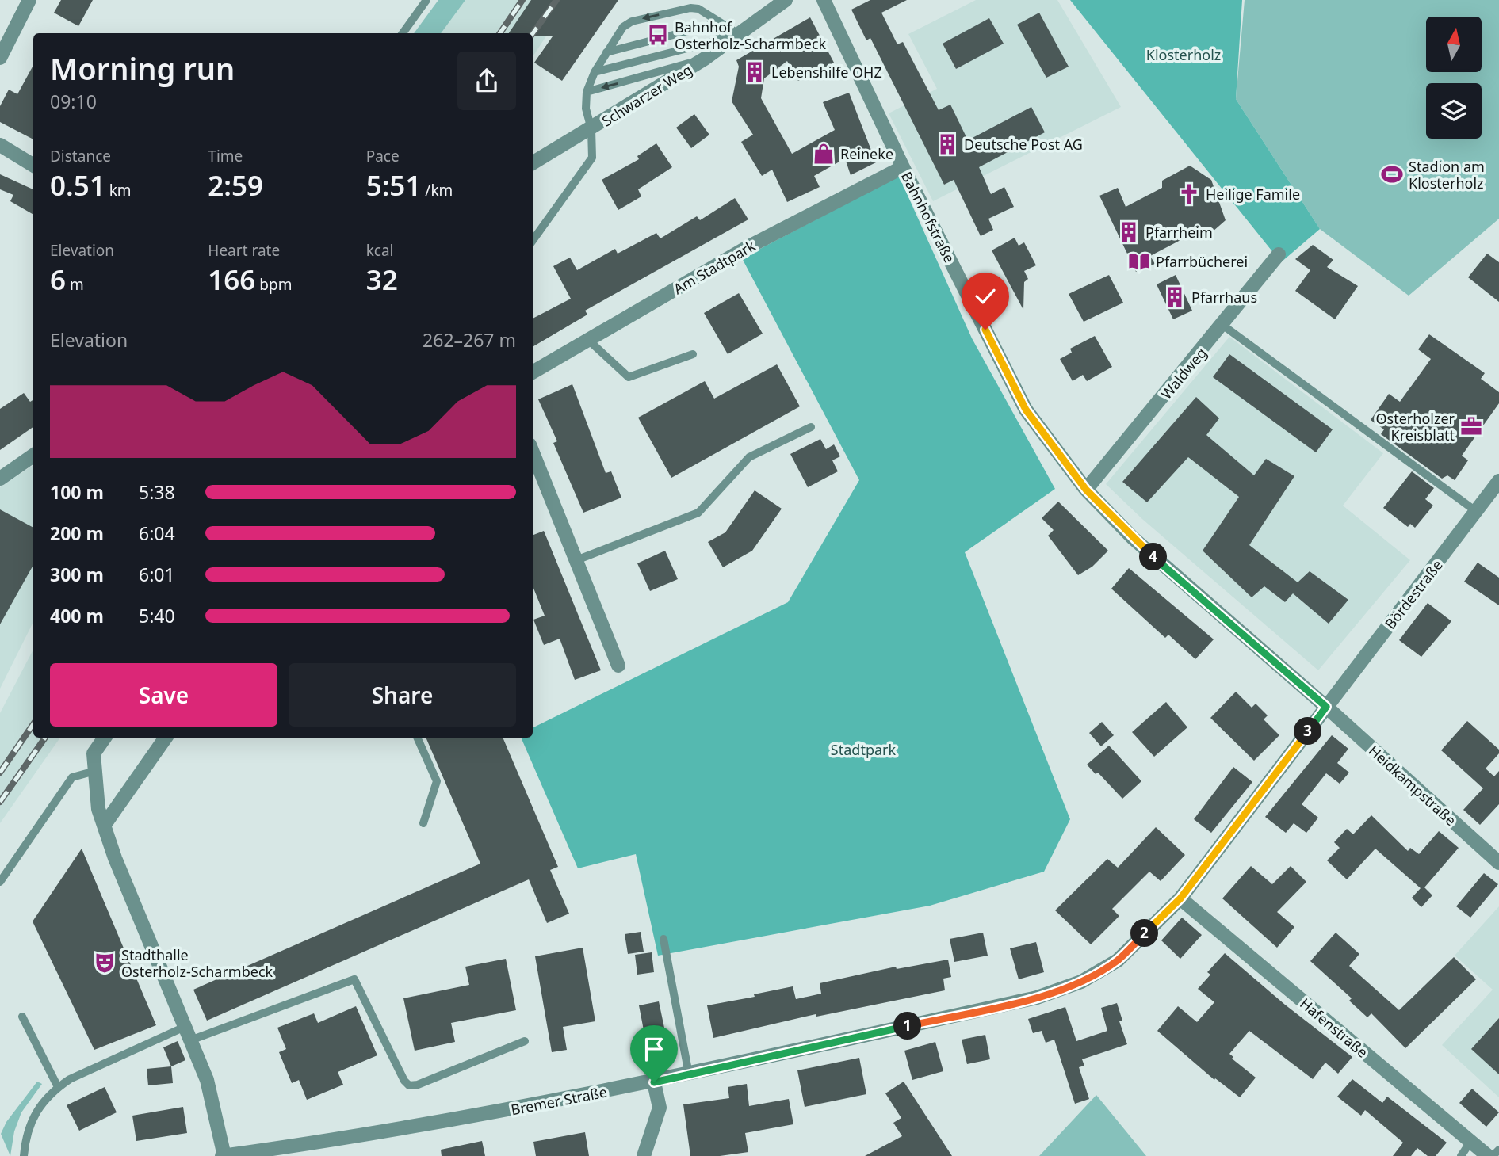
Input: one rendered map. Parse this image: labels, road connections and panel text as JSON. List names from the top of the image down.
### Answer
{
  "streets": {
    "street": [
      "Schwarzer Weg",
      "Bahnhofstraße",
      "Am Stadtpark",
      "Waldweg",
      "Bördestraße",
      "Heidkampstraße",
      "Hafenstraße",
      "Bremer Straße"
    ]
  },
  "crossings": [
    ["Bahnhofstraße", "Am Stadtpark"],
    ["Bahnhofstraße", "Waldweg"],
    ["Bahnhofstraße", "Bördestraße"],
    ["Bahnhofstraße", "Heidkampstraße"],
    ["Bahnhofstraße", "Bremer Straße"],
    ["Bördestraße", "Heidkampstraße"],
    ["Bördestraße", "Bremer Straße"],
    ["Heidkampstraße", "Bremer Straße"],
    ["Hafenstraße", "Bremer Straße"]
  ],
  "parks": ["Klosterholz", "Stadtpark"],
  "places": {
    "bus stop": ["Bahnhof Osterholz-Scharmbeck"],
    "building": [
      "Lebenshilfe OHZ",
      "Deutsche Post AG",
      "Pfarrheim",
      "Pfarrhaus"
    ],
    "shop": ["Reineke"],
    "sports": ["Stadion am Klosterholz"],
    "church": ["Heilige Famile"],
    "library": ["Pfarrbücherei"],
    "office": ["Osterholzer Kreisblatt"],
    "theatre": ["Stadthalle Osterholz-Scharmbeck"]
  },
  "north": "top",
  "page": {
    "heading": ["Morning run", "09:10"],
    "stats": [
      ["Distance", "0.51 km"],
      ["Time", "2:59"],
      ["Pace", "5:51 /km"],
      ["Elevation", "6 m"],
      ["Heart rate", "166 bpm"],
      ["kcal", "32"]
    ],
    "chart": ["Elevation", "262–267 m"],
    "list": [
      {
        "name": "100 m",
        "note": "5:38"
      },
      {
        "name": "200 m",
        "note": "6:04"
      },
      {
        "name": "300 m",
        "note": "6:01"
      },
      {
        "name": "400 m",
        "note": "5:40"
      }
    ],
    "pins": [
      "4",
      "3",
      "2",
      "1"
    ],
    "buttons": ["Save", "Share"]
  }
}
